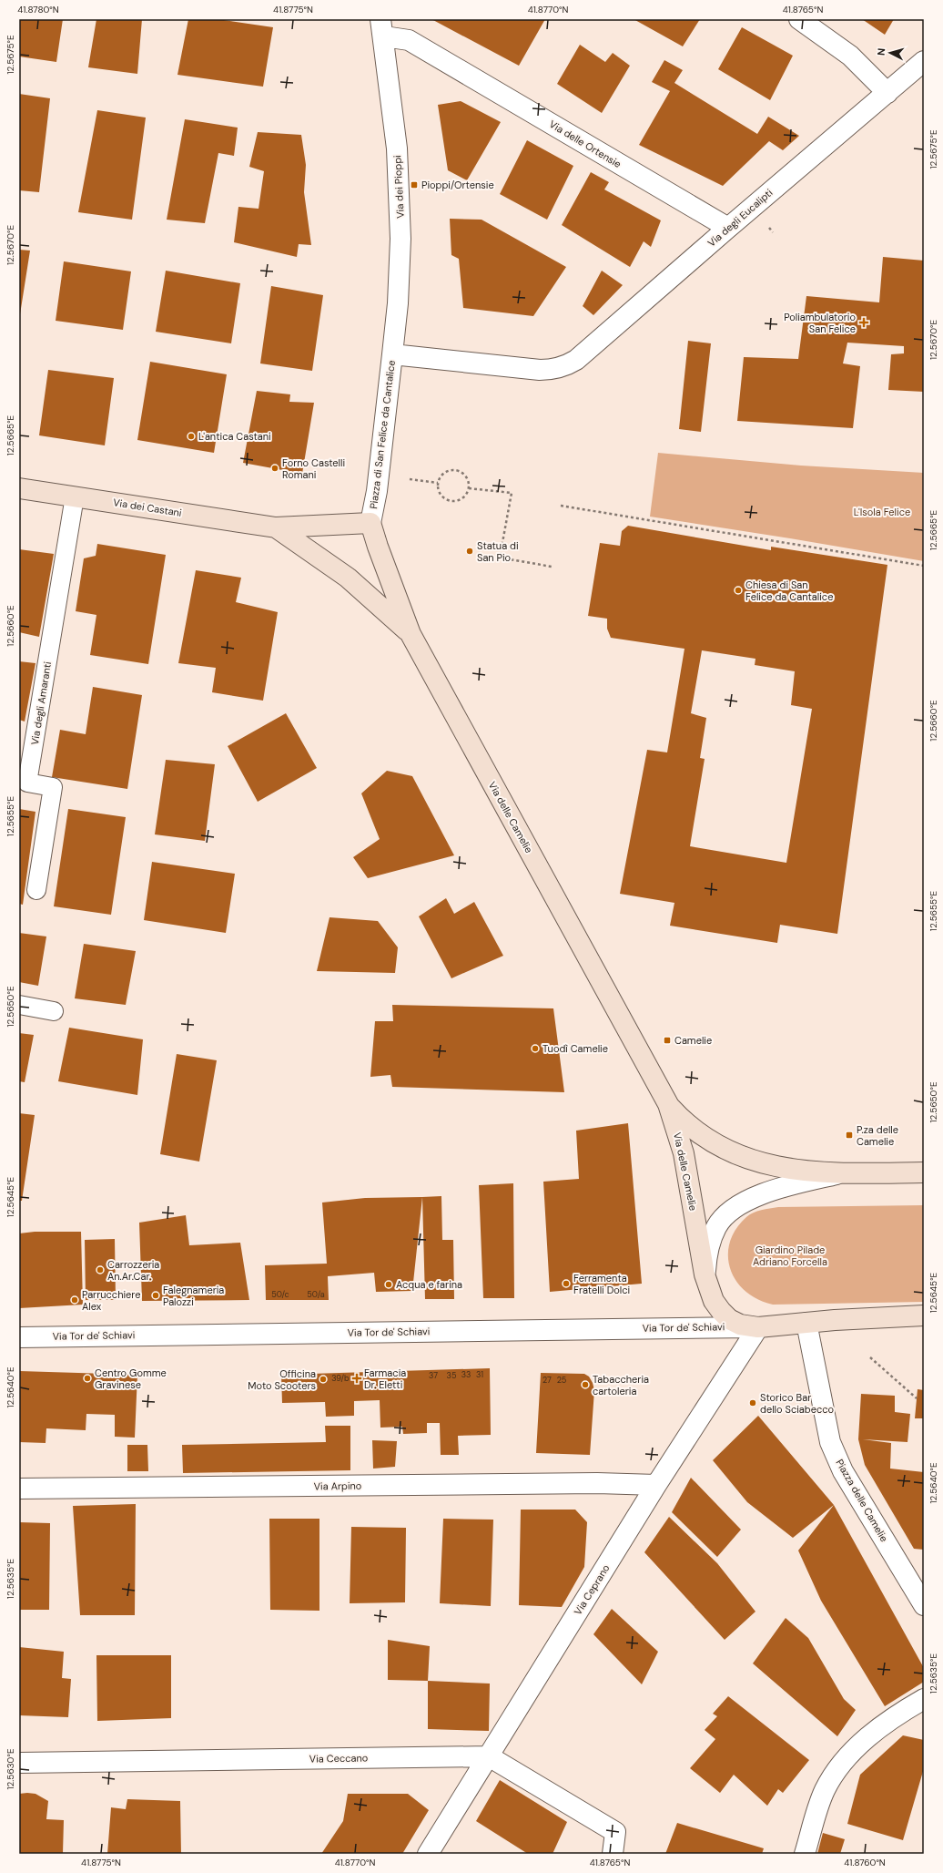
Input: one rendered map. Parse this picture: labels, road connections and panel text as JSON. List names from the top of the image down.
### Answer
{
  "streets": {
    "street": [
      "Via delle Ortensie",
      "Via dei Pioppi",
      "Via degli Eucalipti",
      "Piazza di San Felice da Cantalice",
      "Via dei Castani",
      "Via delle Camelie",
      "Via Tor de' Schiavi",
      "Via Arpino",
      "Piazza delle Camelie",
      "Via Ceprano",
      "Via Ceccano"
    ],
    "lane": ["Via degli Amaranti"]
  },
  "crossings": [
    ["Via delle Ortensie", "Via dei Pioppi"],
    ["Via delle Ortensie", "Via degli Eucalipti"],
    ["Via dei Pioppi", "Piazza di San Felice da Cantalice"],
    ["Via degli Eucalipti", "Piazza di San Felice da Cantalice"],
    ["Piazza di San Felice da Cantalice", "Via dei Castani"],
    ["Piazza di San Felice da Cantalice", "Via delle Camelie"],
    ["Via dei Castani", "Via degli Amaranti"],
    ["Via dei Castani", "Via delle Camelie"],
    ["Via Tor de' Schiavi", "Via Ceprano"],
    ["Via Arpino", "Via Ceprano"],
    ["Via Ceprano", "Via Ceccano"]
  ],
  "parks": ["L'Isola Felice", "Giardino Pilade Adriano Forcella"],
  "places": {
    "transit": ["Pioppi/Ortensie", "Camelie", "P.za delle Camelie"],
    "health": ["Poliambulatorio San Felice", "Farmacia Dr. Eletti"],
    "other": [
      "L'antica Castani",
      "Forno Castelli Romani",
      "Statua di San Pio",
      "Chiesa di San Felice da Cantalice",
      "Tuodì Camelie",
      "Carrozzeria An.Ar.Car.",
      "Ferramenta Fratelli Dolci",
      "Acqua e farina",
      "Falegnameria Palozzi",
      "Parrucchiere Alex",
      "Centro Gomme Gravinese",
      "Officina Moto Scooters",
      "Tabaccheria cartoleria",
      "Storico Bar dello Sciabecco"
    ]
  },
  "house_numbers": [
    "50/c",
    "50/a",
    "33",
    "31",
    "37",
    "35",
    "39/b",
    "27",
    "25"
  ],
  "north": "left",
  "coordinates": [
    "41.8780°N",
    "41.8775°N",
    "41.8770°N",
    "41.8765°N",
    "12.5675°E",
    "12.5670°E",
    "12.5665°E",
    "12.5660°E",
    "12.5655°E",
    "12.5650°E",
    "12.5645°E",
    "12.5640°E",
    "12.5635°E",
    "12.5630°E",
    "41.8760°N"
  ]
}
